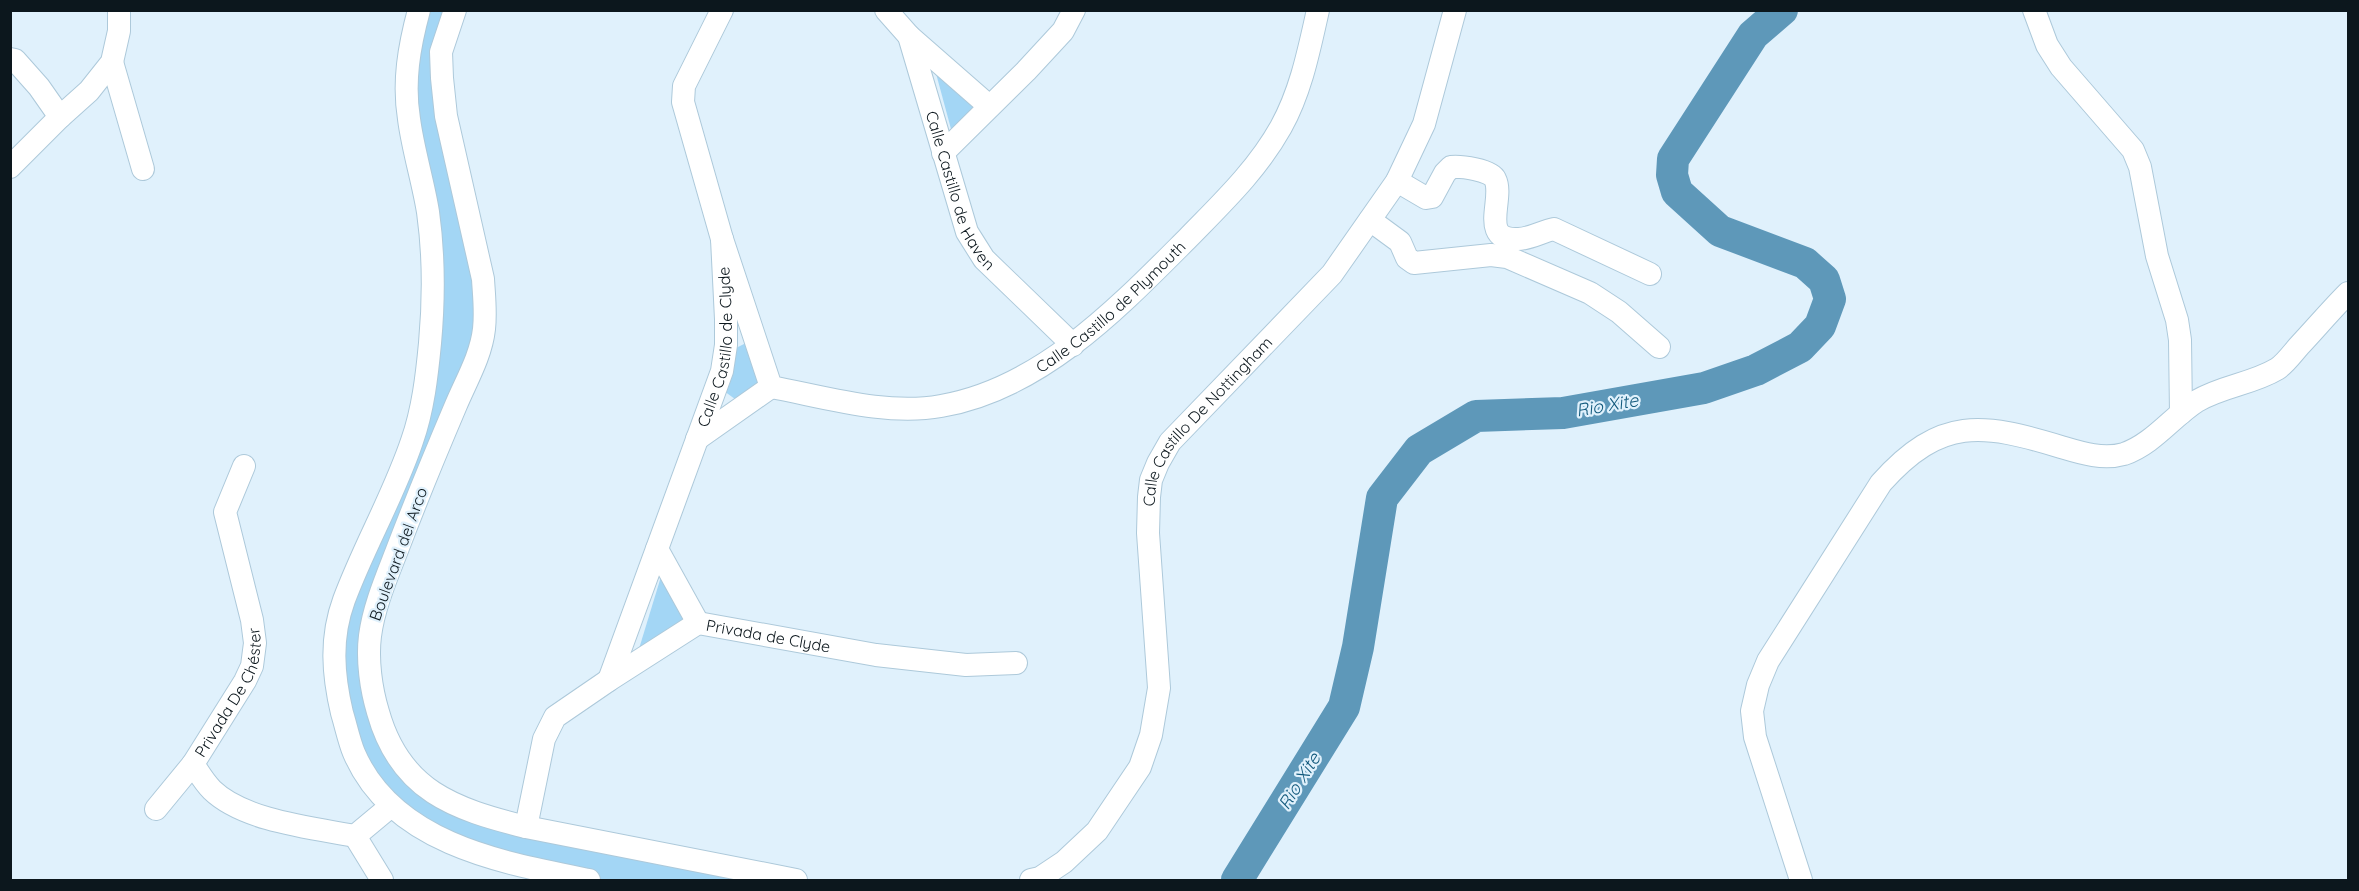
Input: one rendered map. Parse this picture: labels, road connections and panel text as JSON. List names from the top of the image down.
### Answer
{
  "streets": {
    "street": [
      "Calle Castillo de Haven",
      "Calle Castillo de Plymouth",
      "Calle Castillo de Clyde",
      "Calle Castillo De Nottingham",
      "Boulevard del Arco",
      "Privada de Clyde",
      "Privada De Chéster"
    ]
  },
  "crossings": [
    ["Calle Castillo de Haven", "Calle Castillo de Plymouth"],
    ["Calle Castillo de Clyde", "Privada de Clyde"],
    ["Boulevard del Arco", "Privada de Clyde"]
  ],
  "water": ["Rio Xite"]
}
